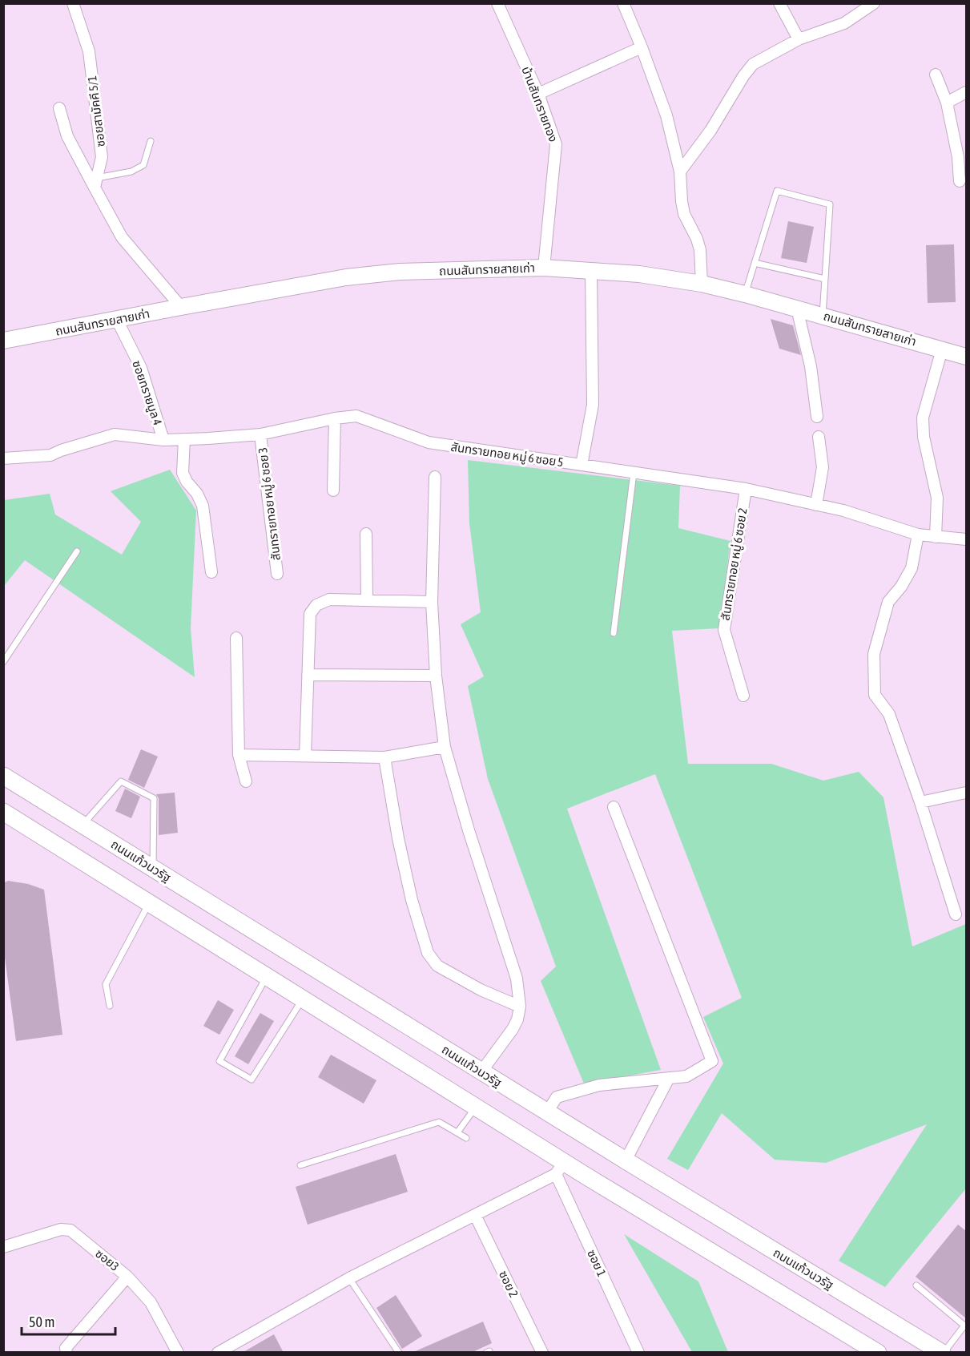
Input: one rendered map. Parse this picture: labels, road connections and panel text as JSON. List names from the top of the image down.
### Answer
{
  "streets": {
    "main road": ["ถนนสันทรายสายเก่า", "ถนนแก้วนวรัฐ"],
    "street": [
      "บ้านสันทรายทอง",
      "ซอยสามัคคี 5/1",
      "ซอยทรายมูล 4",
      "สันทรายทอย หมู่ 6 ซอย 5",
      "สันทรายทอย หมู่ 6 ซอย 3",
      "สันทรายทอย หมู่ 6 ซอย 2",
      "ซอย3",
      "ซอย 1",
      "ซอย 2"
    ]
  },
  "crossings": [
    ["บ้านสันทรายทอง", "ถนนสันทรายสายเก่า"],
    ["ถนนสันทรายสายเก่า", "ซอยทรายมูล 4"],
    ["ซอยทรายมูล 4", "สันทรายทอย หมู่ 6 ซอย 5"],
    ["สันทรายทอย หมู่ 6 ซอย 5", "สันทรายทอย หมู่ 6 ซอย 3"],
    ["สันทรายทอย หมู่ 6 ซอย 5", "สันทรายทอย หมู่ 6 ซอย 2"]
  ],
  "scale_bar": "50 m"
}
